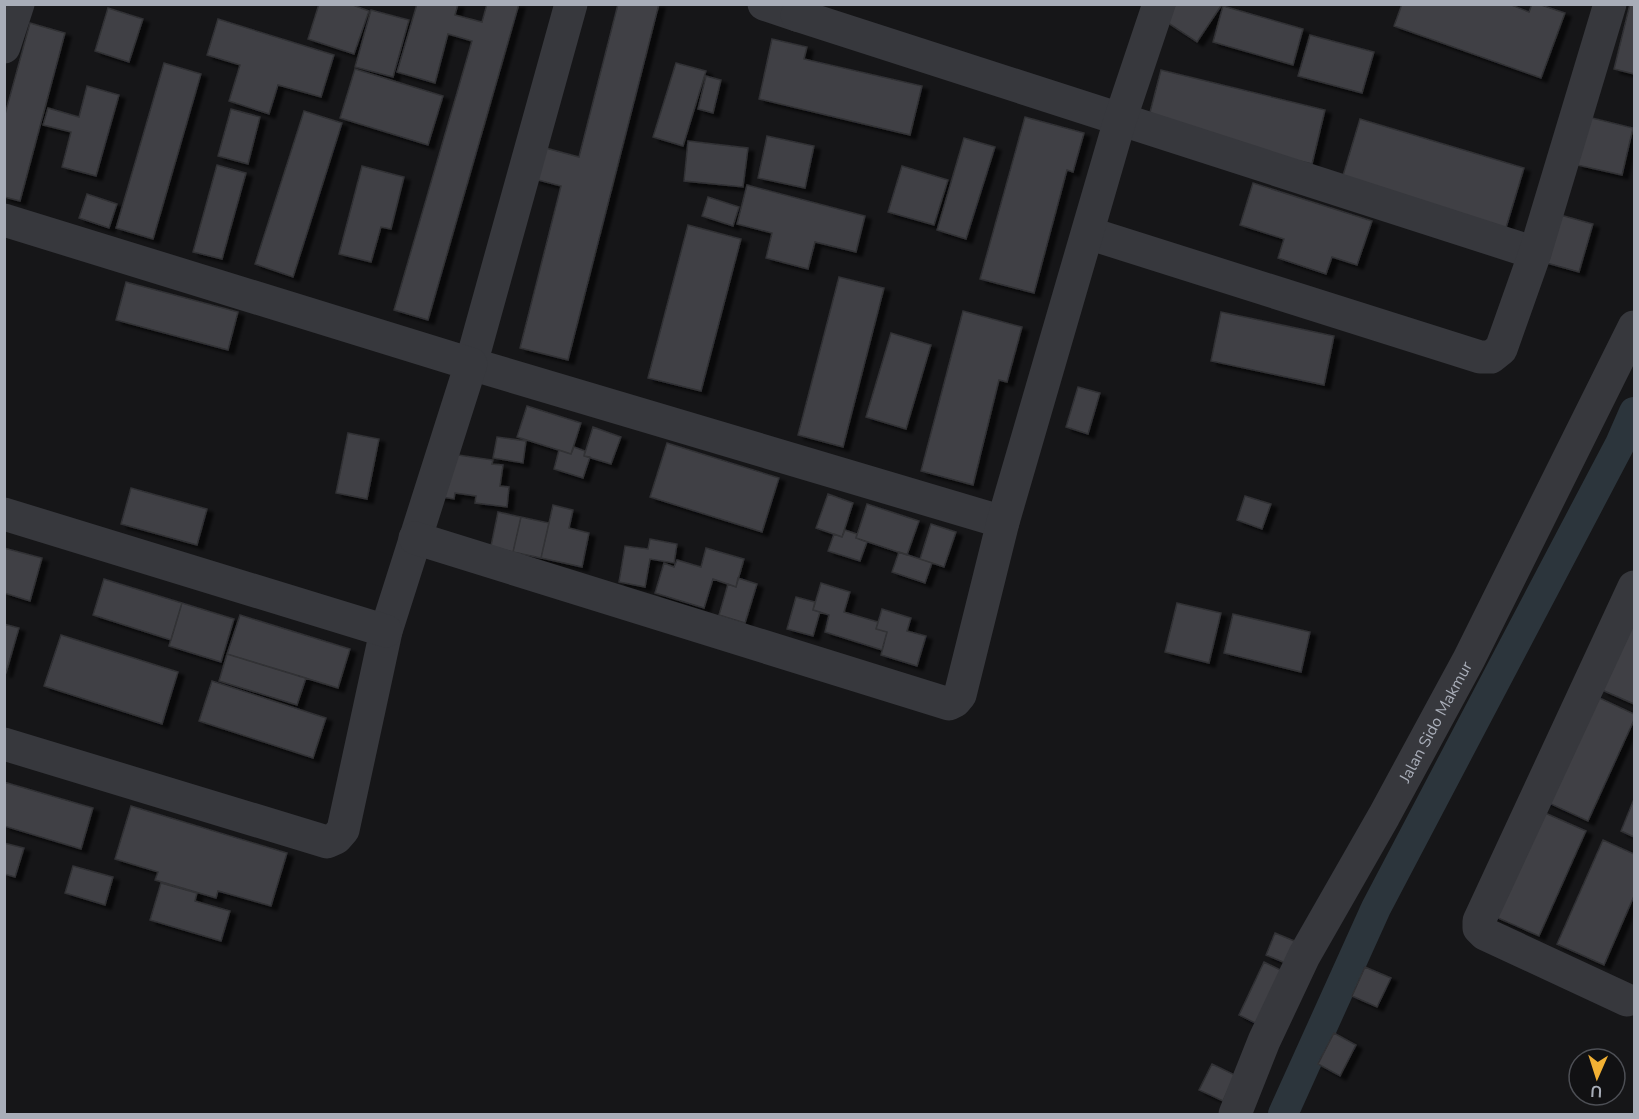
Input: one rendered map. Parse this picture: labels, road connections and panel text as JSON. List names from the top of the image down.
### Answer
{
  "streets": {
    "street": ["Jalan Sido Makmur"]
  },
  "north": "bottom"
}
